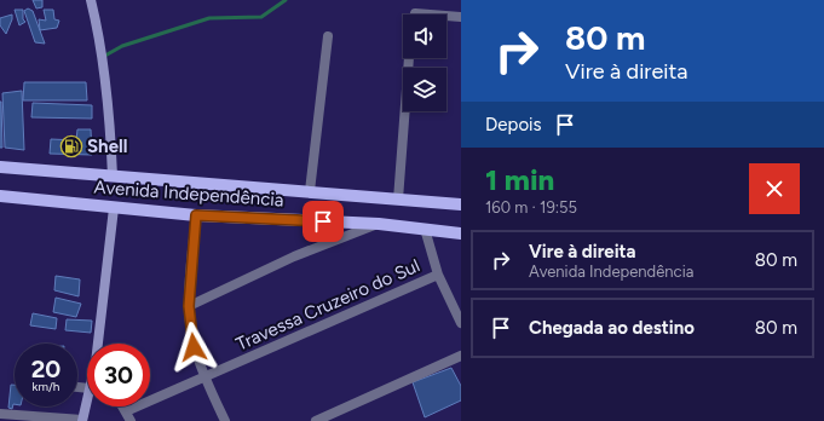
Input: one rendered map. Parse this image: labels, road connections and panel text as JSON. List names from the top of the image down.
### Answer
{
  "streets": {
    "main road": ["Avenida Independência"],
    "street": ["Travessa Cruzeiro do Sul"]
  },
  "places": {
    "fuel station": ["Shell"]
  },
  "page": {
    "turn": ["80 m", "Vire à direita"],
    "then": "Depois",
    "heading": ["1 min", "160 m · 19:55"],
    "list": [
      {
        "name": "Vire à direita",
        "note": "Avenida Independência",
        "value": "80 m"
      },
      {
        "name": "Chegada ao destino",
        "value": "80 m"
      }
    ],
    "speed": "20 km/h",
    "limit": "30"
  }
}
